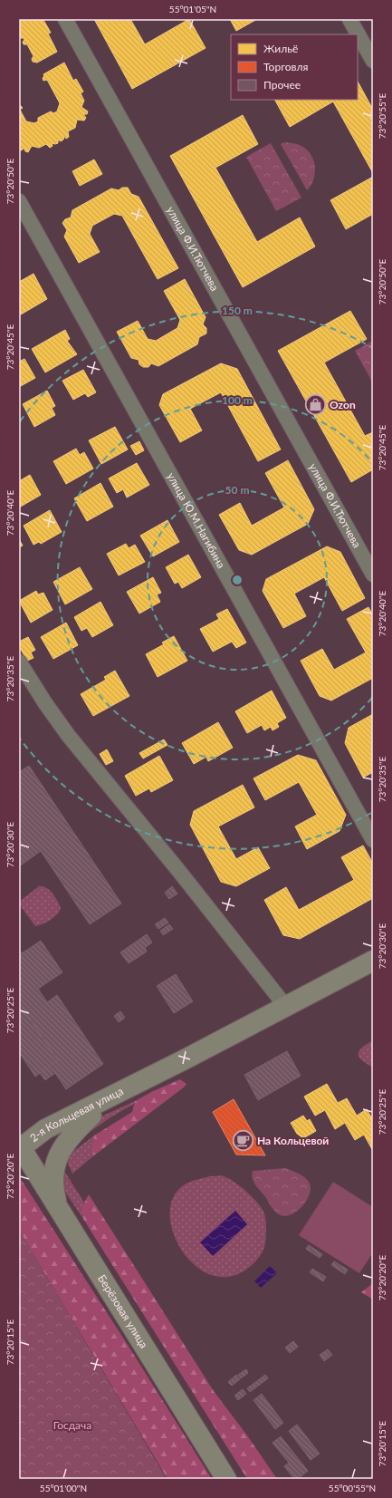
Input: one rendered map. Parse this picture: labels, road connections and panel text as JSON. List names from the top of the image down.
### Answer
{
  "streets": {
    "main road": ["2-я Кольцевая улица", "Берёзовая улица"],
    "street": ["улица Ф.И.Тютчева", "улица Ю.М.Нагибина"]
  },
  "crossings": [
    ["2-я Кольцевая улица", "Берёзовая улица"]
  ],
  "parks": ["Госдача"],
  "places": {
    "shop": ["Ozon"],
    "cafe": ["На Кольцевой"]
  },
  "legend": ["Жильё", "Торговля", "Прочее"],
  "coordinates": [
    "55°01'05\"N",
    "73°20'55\"E",
    "73°20'50\"E",
    "73°20'45\"E",
    "73°20'40\"E",
    "73°20'35\"E",
    "73°20'30\"E",
    "73°20'25\"E",
    "73°20'20\"E",
    "73°20'15\"E",
    "55°01'00\"N",
    "55°00'55\"N"
  ],
  "rings": ["150 m", "100 m", "50 m"]
}
